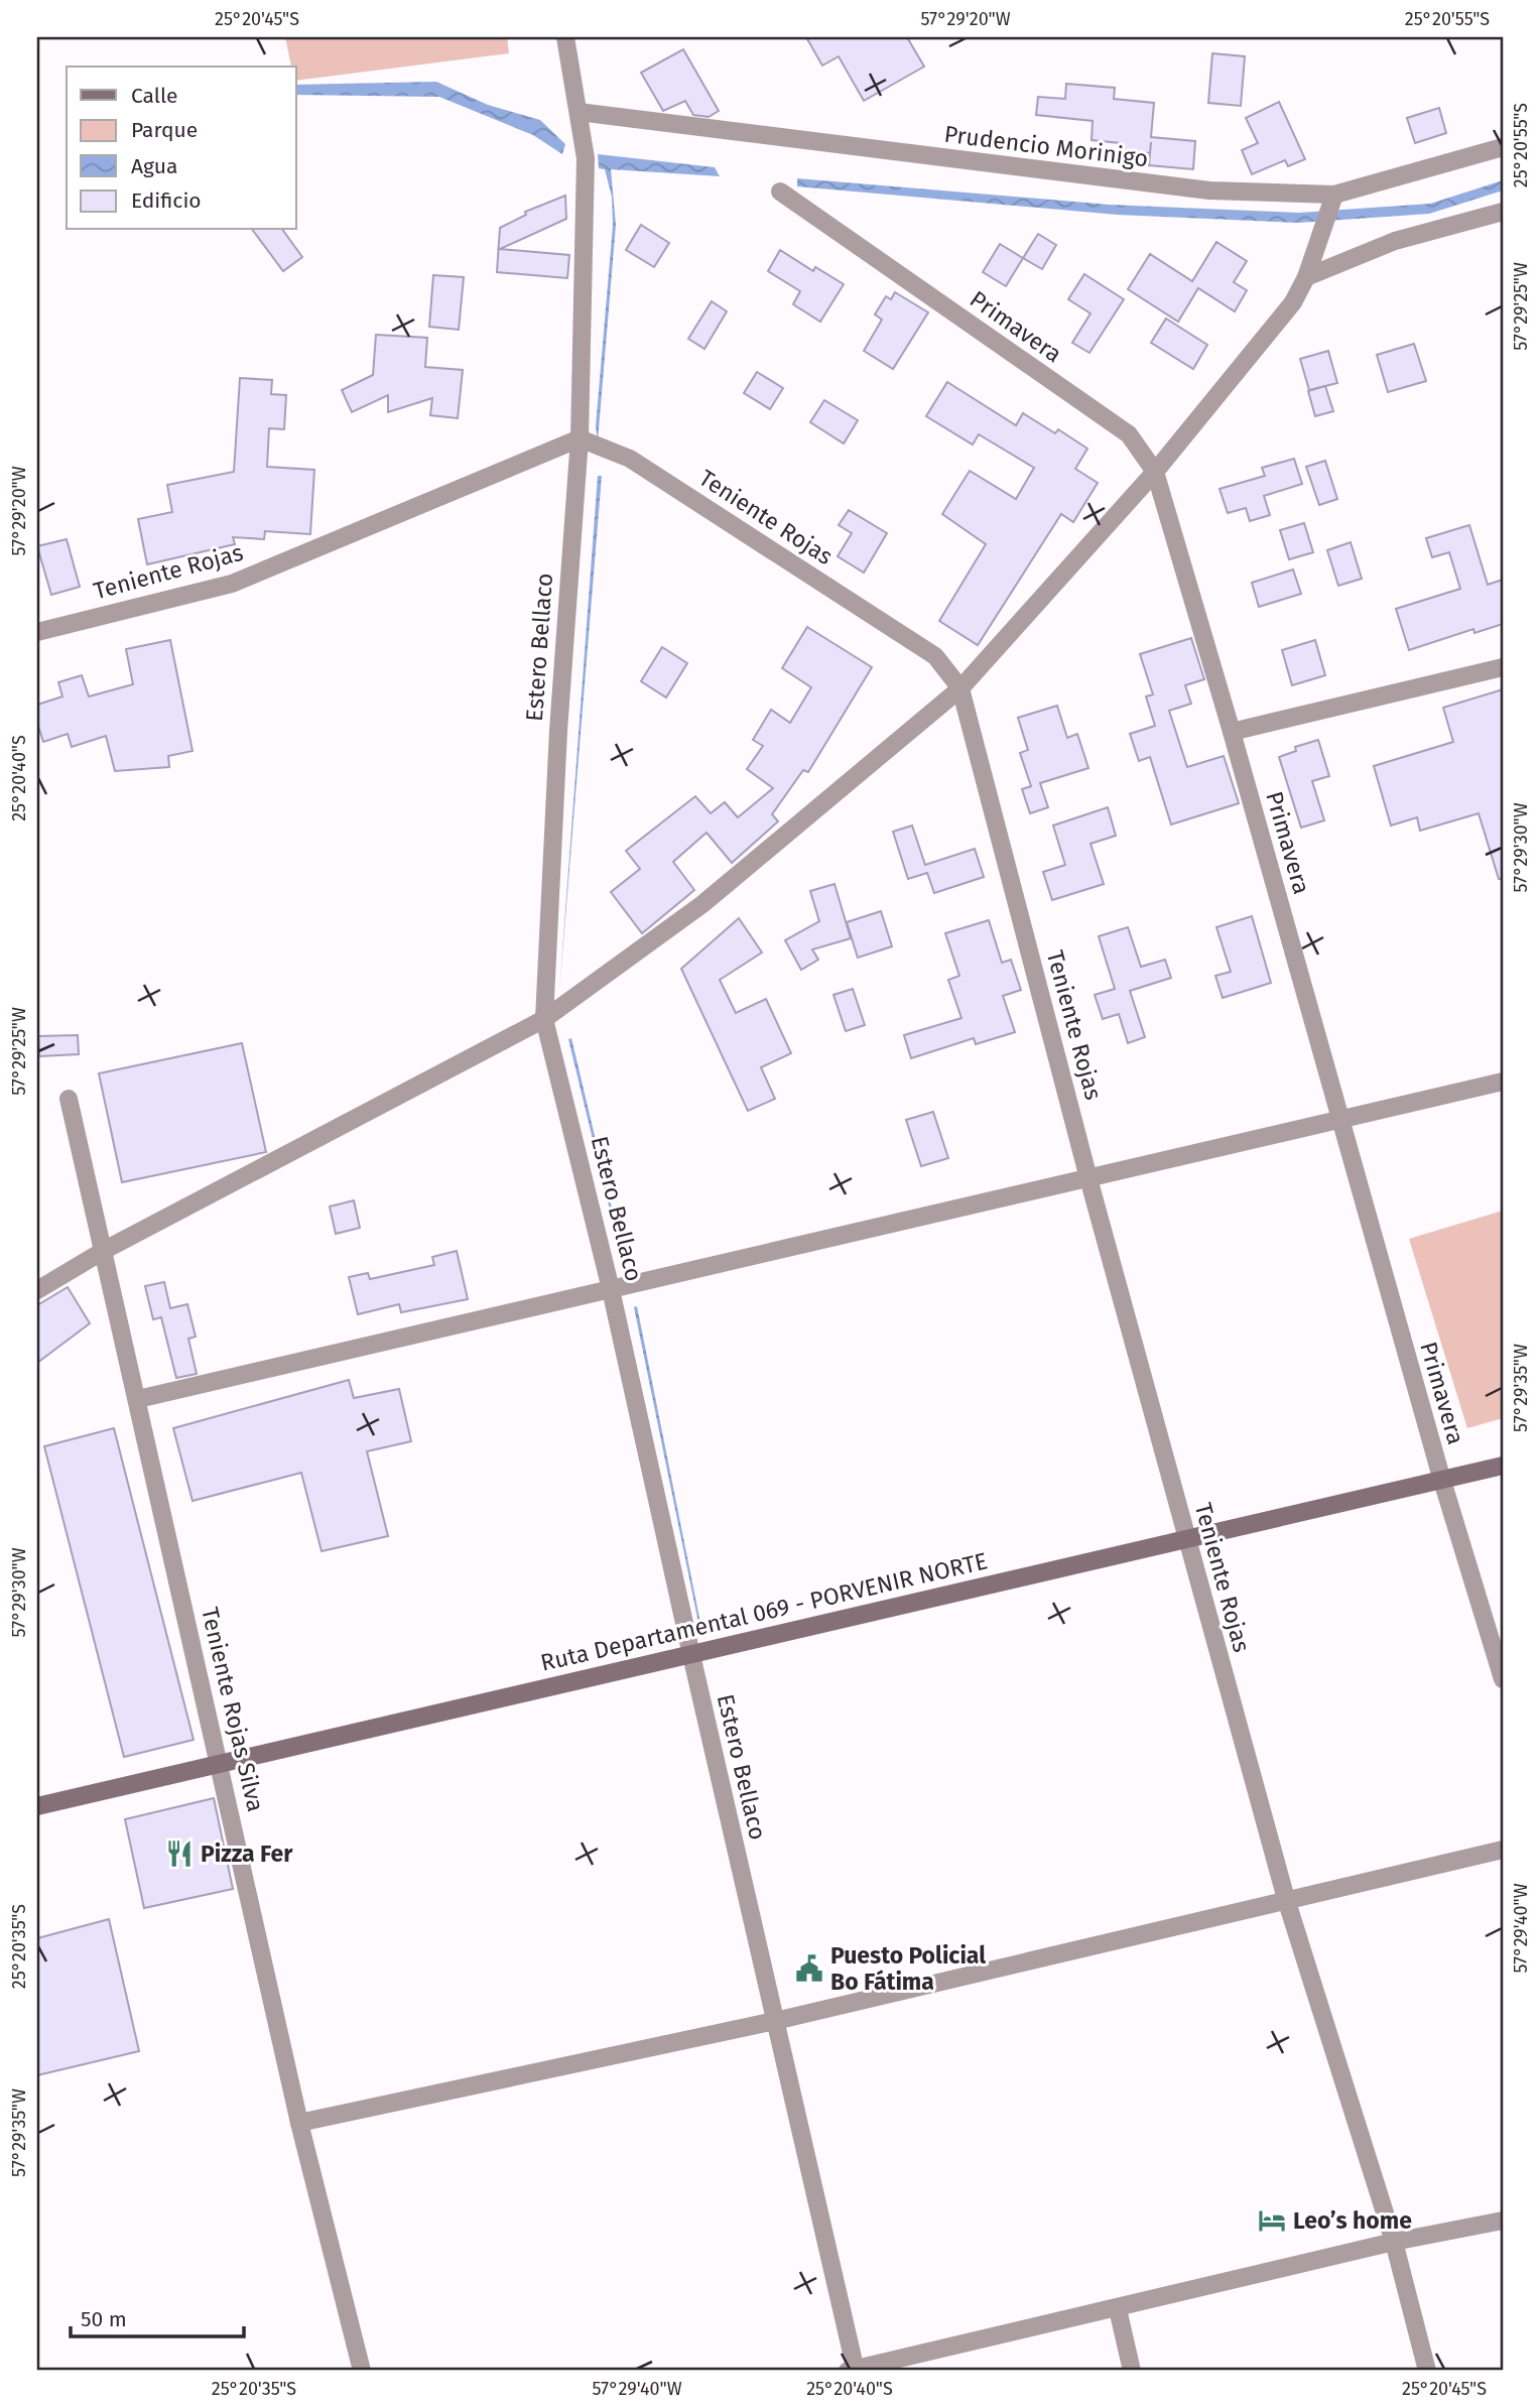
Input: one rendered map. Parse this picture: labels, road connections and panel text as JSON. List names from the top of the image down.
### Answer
{
  "streets": {
    "main road": ["Ruta Departamental 069 - PORVENIR NORTE"],
    "street": [
      "Prudencio Morinigo",
      "Primavera",
      "Teniente Rojas",
      "Estero Bellaco",
      "Teniente Rojas Silva"
    ]
  },
  "crossings": [
    ["Prudencio Morinigo", "Estero Bellaco"],
    ["Primavera", "Ruta Departamental 069 - PORVENIR NORTE"],
    ["Teniente Rojas", "Estero Bellaco"],
    ["Teniente Rojas", "Ruta Departamental 069 - PORVENIR NORTE"],
    ["Estero Bellaco", "Ruta Departamental 069 - PORVENIR NORTE"],
    ["Ruta Departamental 069 - PORVENIR NORTE", "Teniente Rojas Silva"]
  ],
  "places": {
    "restaurant": ["Pizza Fer"],
    "public building": ["Puesto Policial Bo Fátima"],
    "hotel": ["Leo’s home"]
  },
  "legend": [
    "Calle",
    "Parque",
    "Agua",
    "Edificio"
  ],
  "scale_bar": "50 m",
  "coordinates": [
    "25°20'45\"S",
    "57°29'20\"W",
    "25°20'55\"S",
    "57°29'25\"W",
    "25°20'40\"S",
    "57°29'30\"W",
    "57°29'35\"W",
    "57°29'40\"W",
    "25°20'35\"S"
  ]
}
